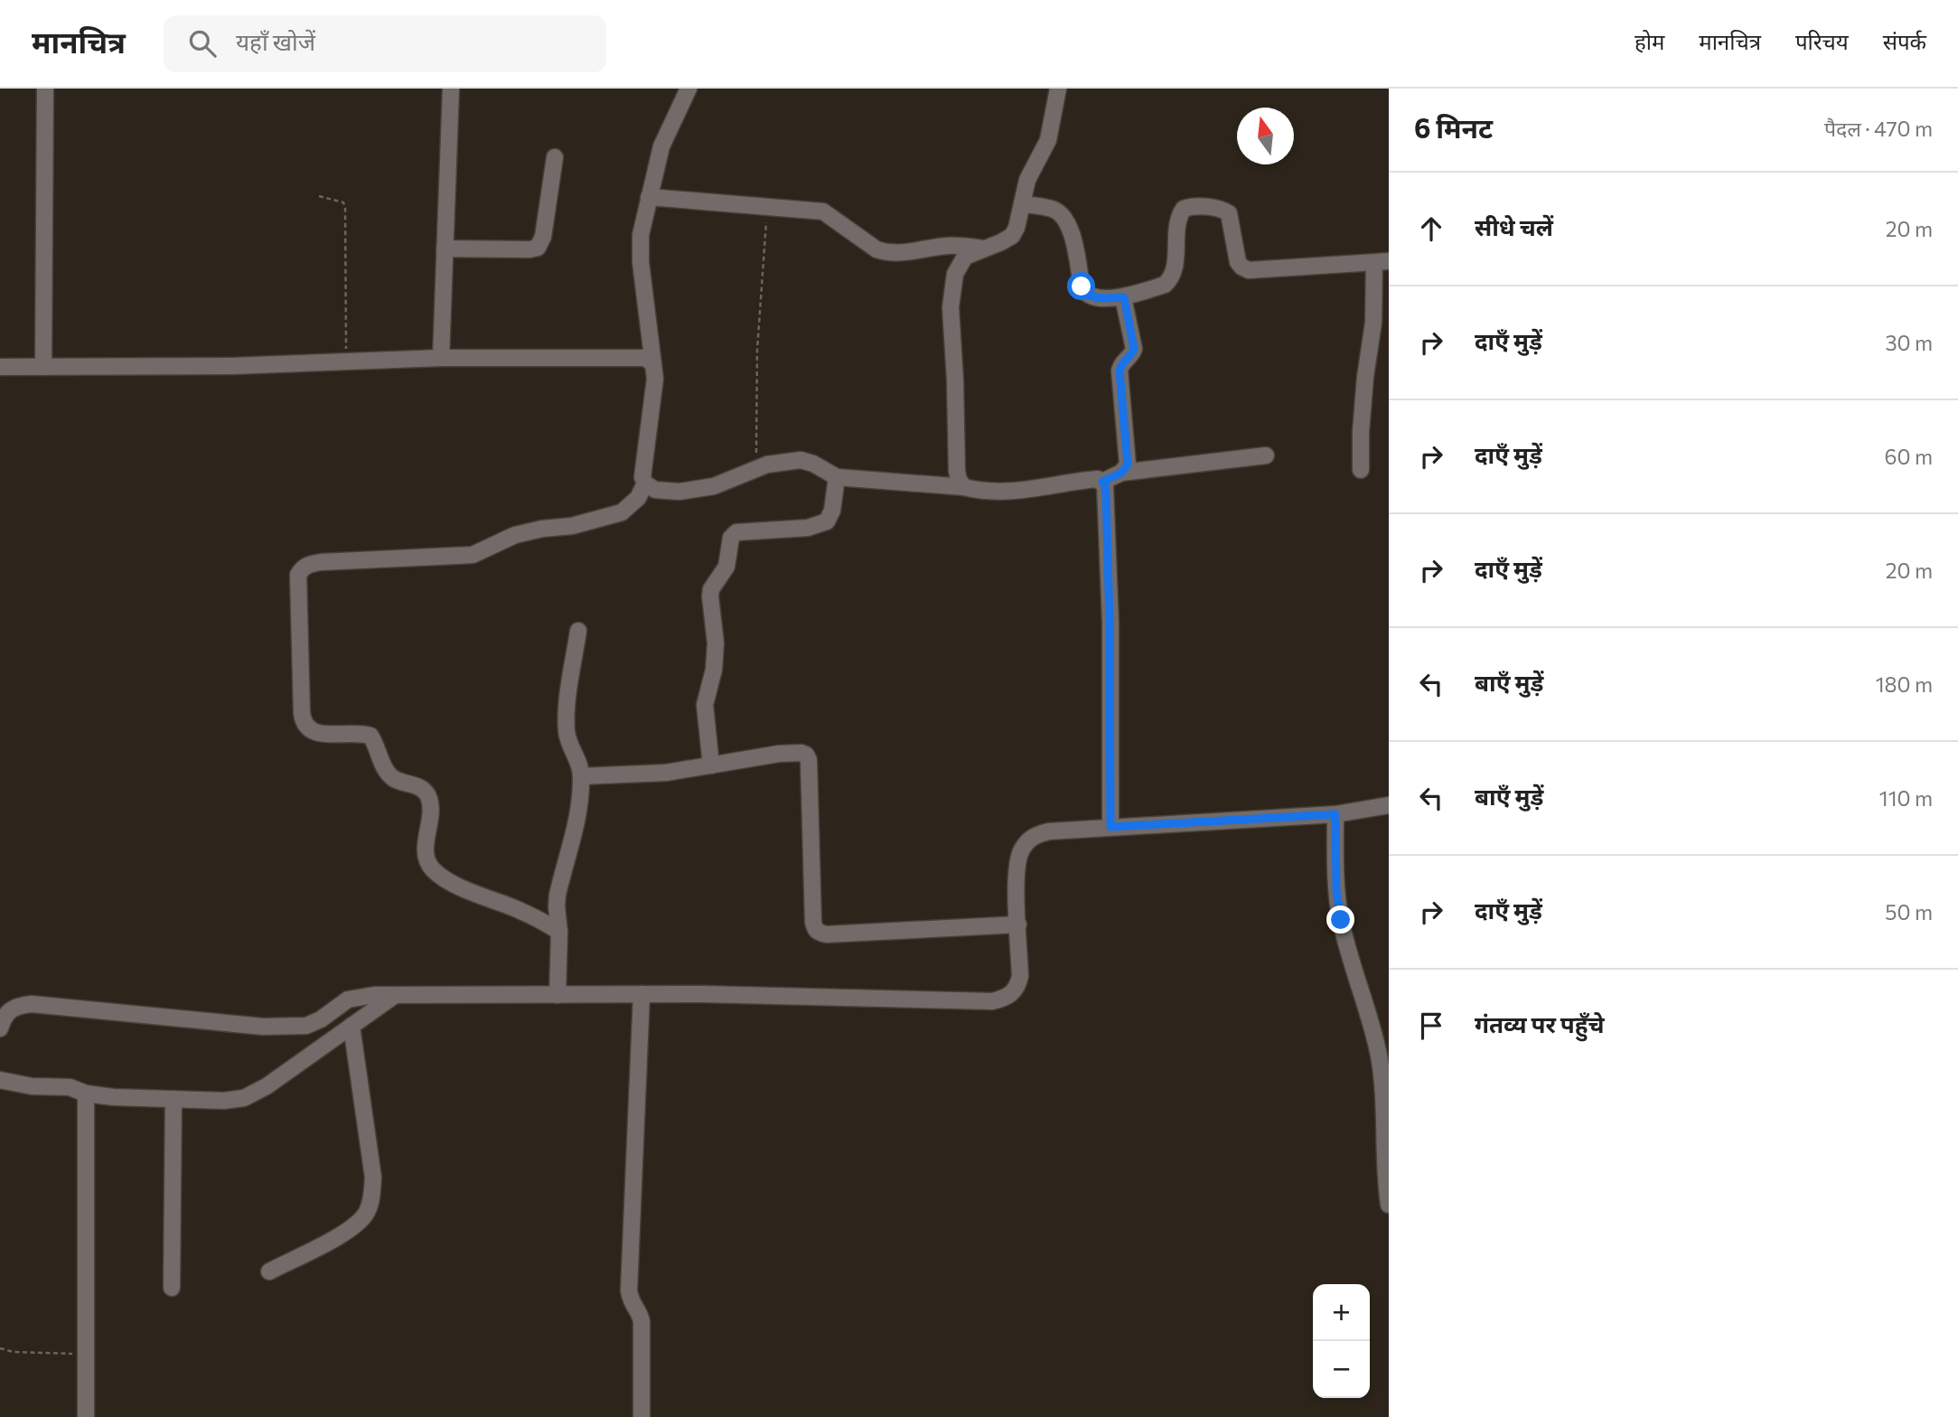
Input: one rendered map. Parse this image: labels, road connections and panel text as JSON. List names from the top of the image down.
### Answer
{
  "north": "top",
  "page": {
    "header": "मानचित्र",
    "search": "यहाँ खोजें",
    "nav": [
      "होम",
      "मानचित्र",
      "परिचय",
      "संपर्क"
    ],
    "heading": ["6 मिनट", "पैदल · 470 m"],
    "list": [
      ["सीधे चलें", "20 m"],
      ["दाएँ मुड़ें", "30 m"],
      ["दाएँ मुड़ें", "60 m"],
      ["दाएँ मुड़ें", "20 m"],
      ["बाएँ मुड़ें", "180 m"],
      ["बाएँ मुड़ें", "110 m"],
      ["दाएँ मुड़ें", "50 m"],
      "गंतव्य पर पहुँचे"
    ],
    "map_buttons": ["+", "−"]
  }
}
